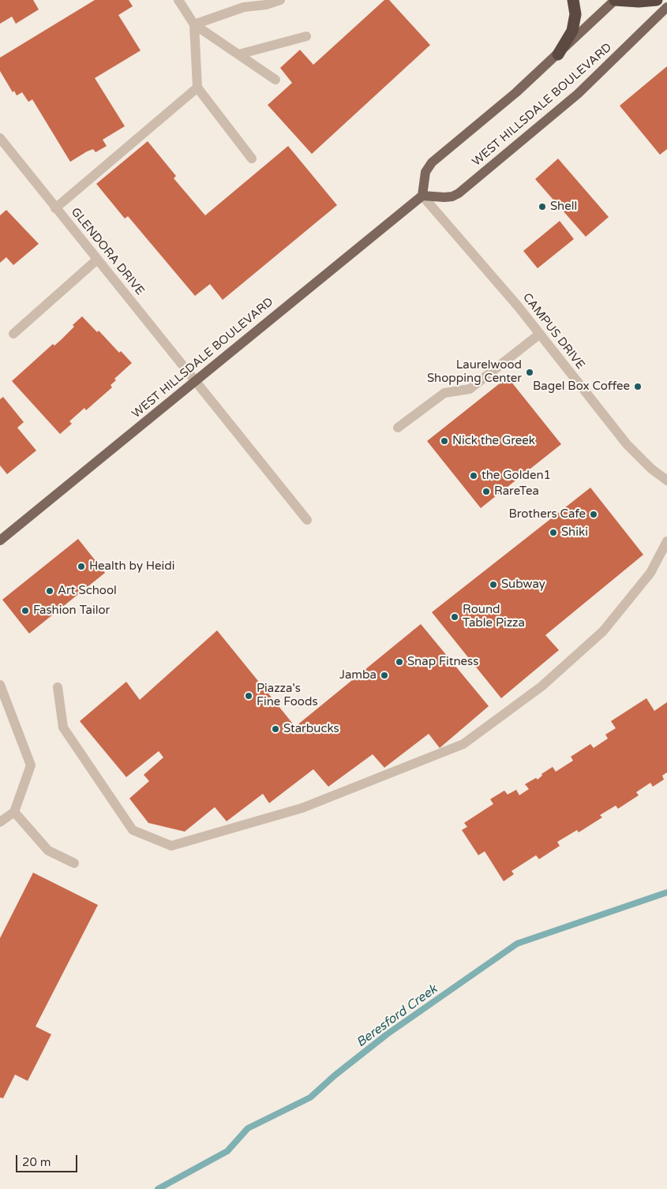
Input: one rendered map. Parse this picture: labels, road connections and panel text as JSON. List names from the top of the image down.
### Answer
{
  "streets": {
    "main road": ["WEST HILLSDALE BOULEVARD"],
    "street": ["GLENDORA DRIVE", "CAMPUS DRIVE"]
  },
  "crossings": [
    ["WEST HILLSDALE BOULEVARD", "GLENDORA DRIVE"],
    ["WEST HILLSDALE BOULEVARD", "CAMPUS DRIVE"]
  ],
  "water": ["Beresford Creek"],
  "places": [
    "Shell",
    "Laurelwood Shopping Center",
    "Bagel Box Coffee",
    "Nick the Greek",
    "the Golden1",
    "RareTea",
    "Brothers Cafe",
    "Shiki",
    "Health by Heidi",
    "Subway",
    "Art School",
    "Fashion Tailor",
    "Round Table Pizza",
    "Snap Fitness",
    "Jamba",
    "Piazza's Fine Foods",
    "Starbucks"
  ],
  "scale_bar": "20 m"
}
